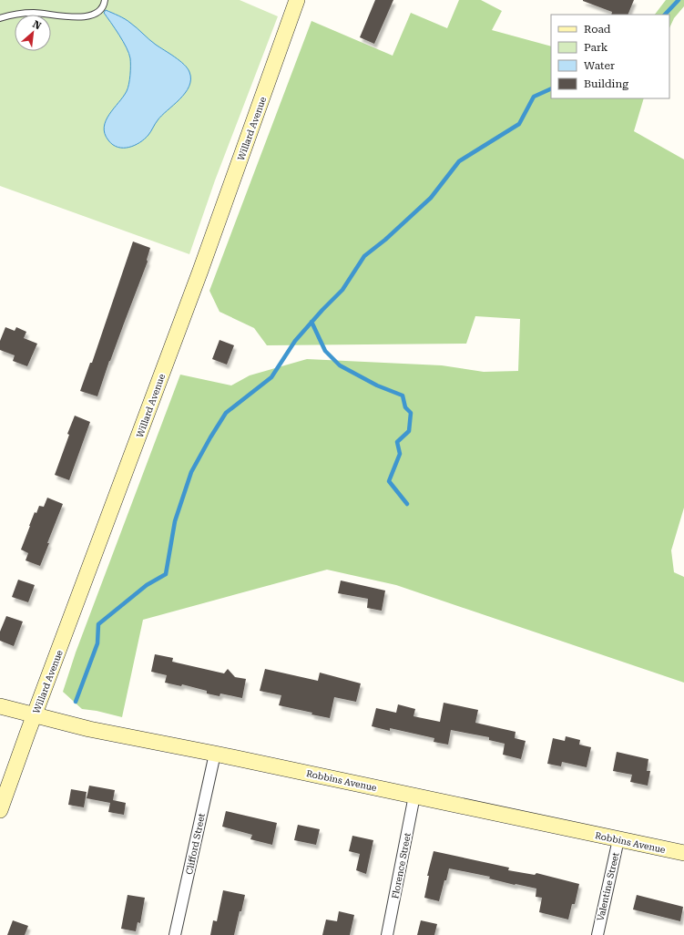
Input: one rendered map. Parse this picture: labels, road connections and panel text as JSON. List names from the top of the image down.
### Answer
{
  "streets": {
    "main road": ["Willard Avenue", "Robbins Avenue"],
    "street": ["Clifford Street", "Florence Street", "Valentine Street"]
  },
  "crossings": [
    ["Willard Avenue", "Robbins Avenue"],
    ["Robbins Avenue", "Clifford Street"],
    ["Robbins Avenue", "Florence Street"],
    ["Robbins Avenue", "Valentine Street"]
  ],
  "legend": [
    "Road",
    "Park",
    "Water",
    "Building"
  ],
  "north": "top right"
}
